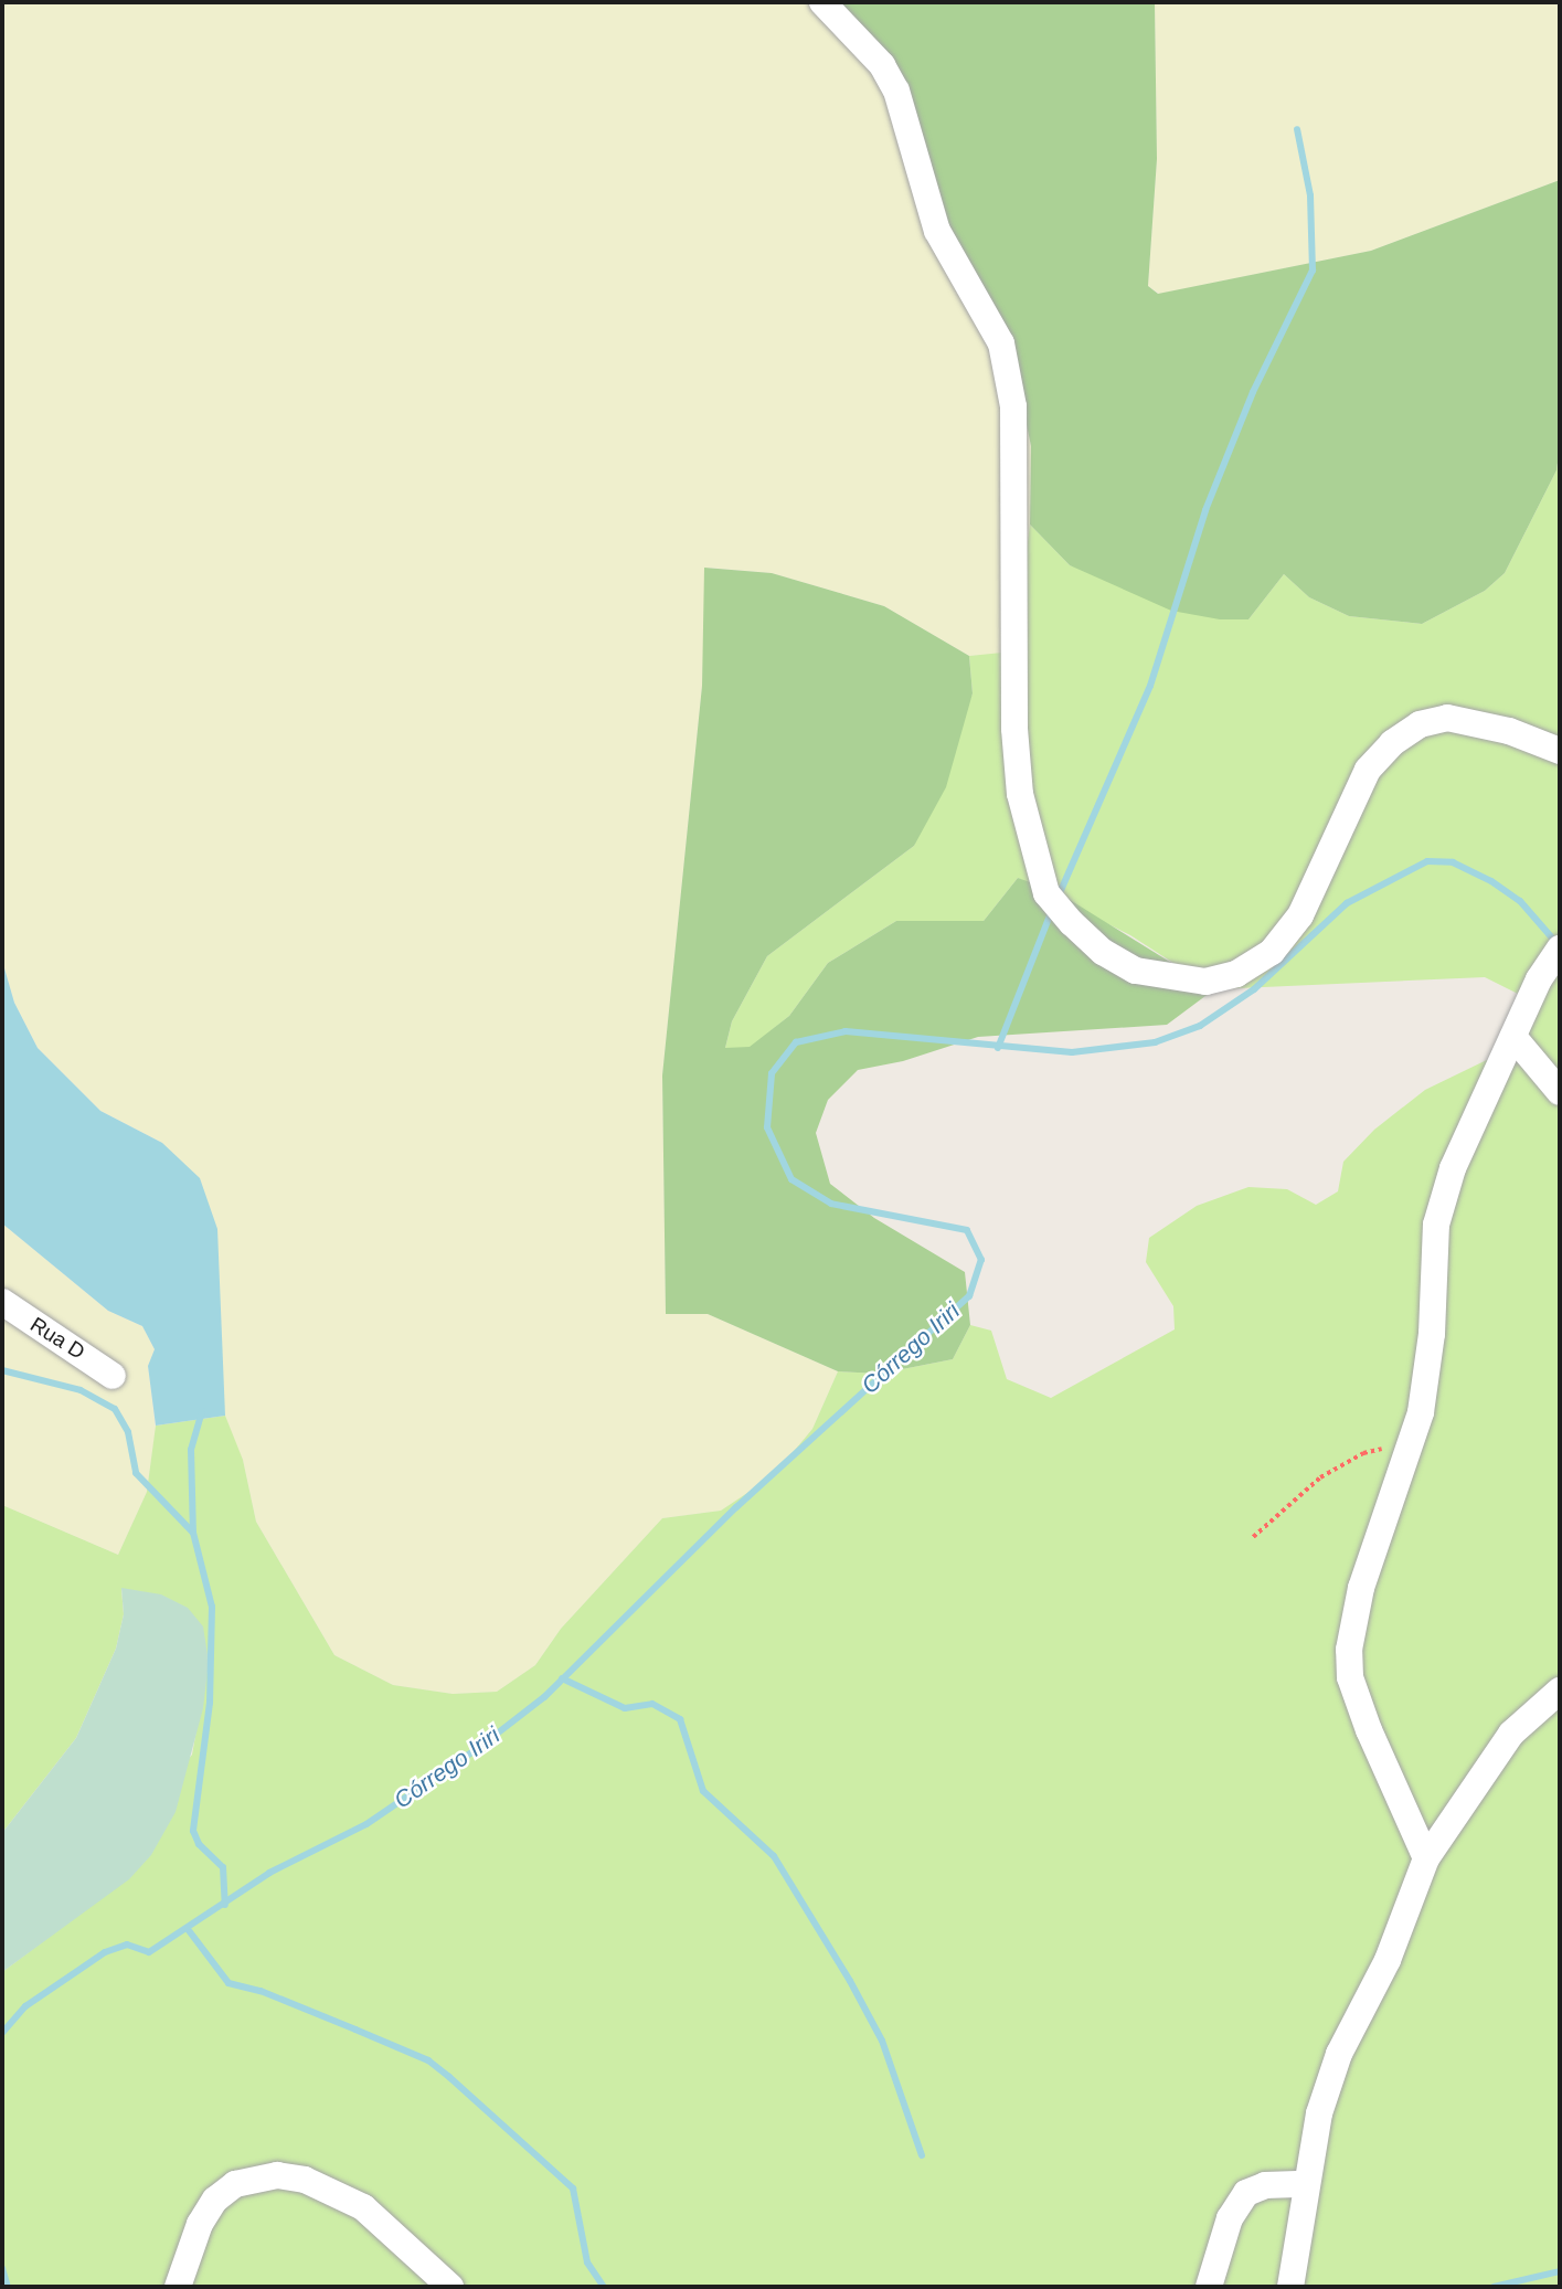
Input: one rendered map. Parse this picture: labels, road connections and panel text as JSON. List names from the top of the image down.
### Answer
{
  "streets": {
    "street": ["Rua D"]
  },
  "water": ["Córrego Iriri"]
}
